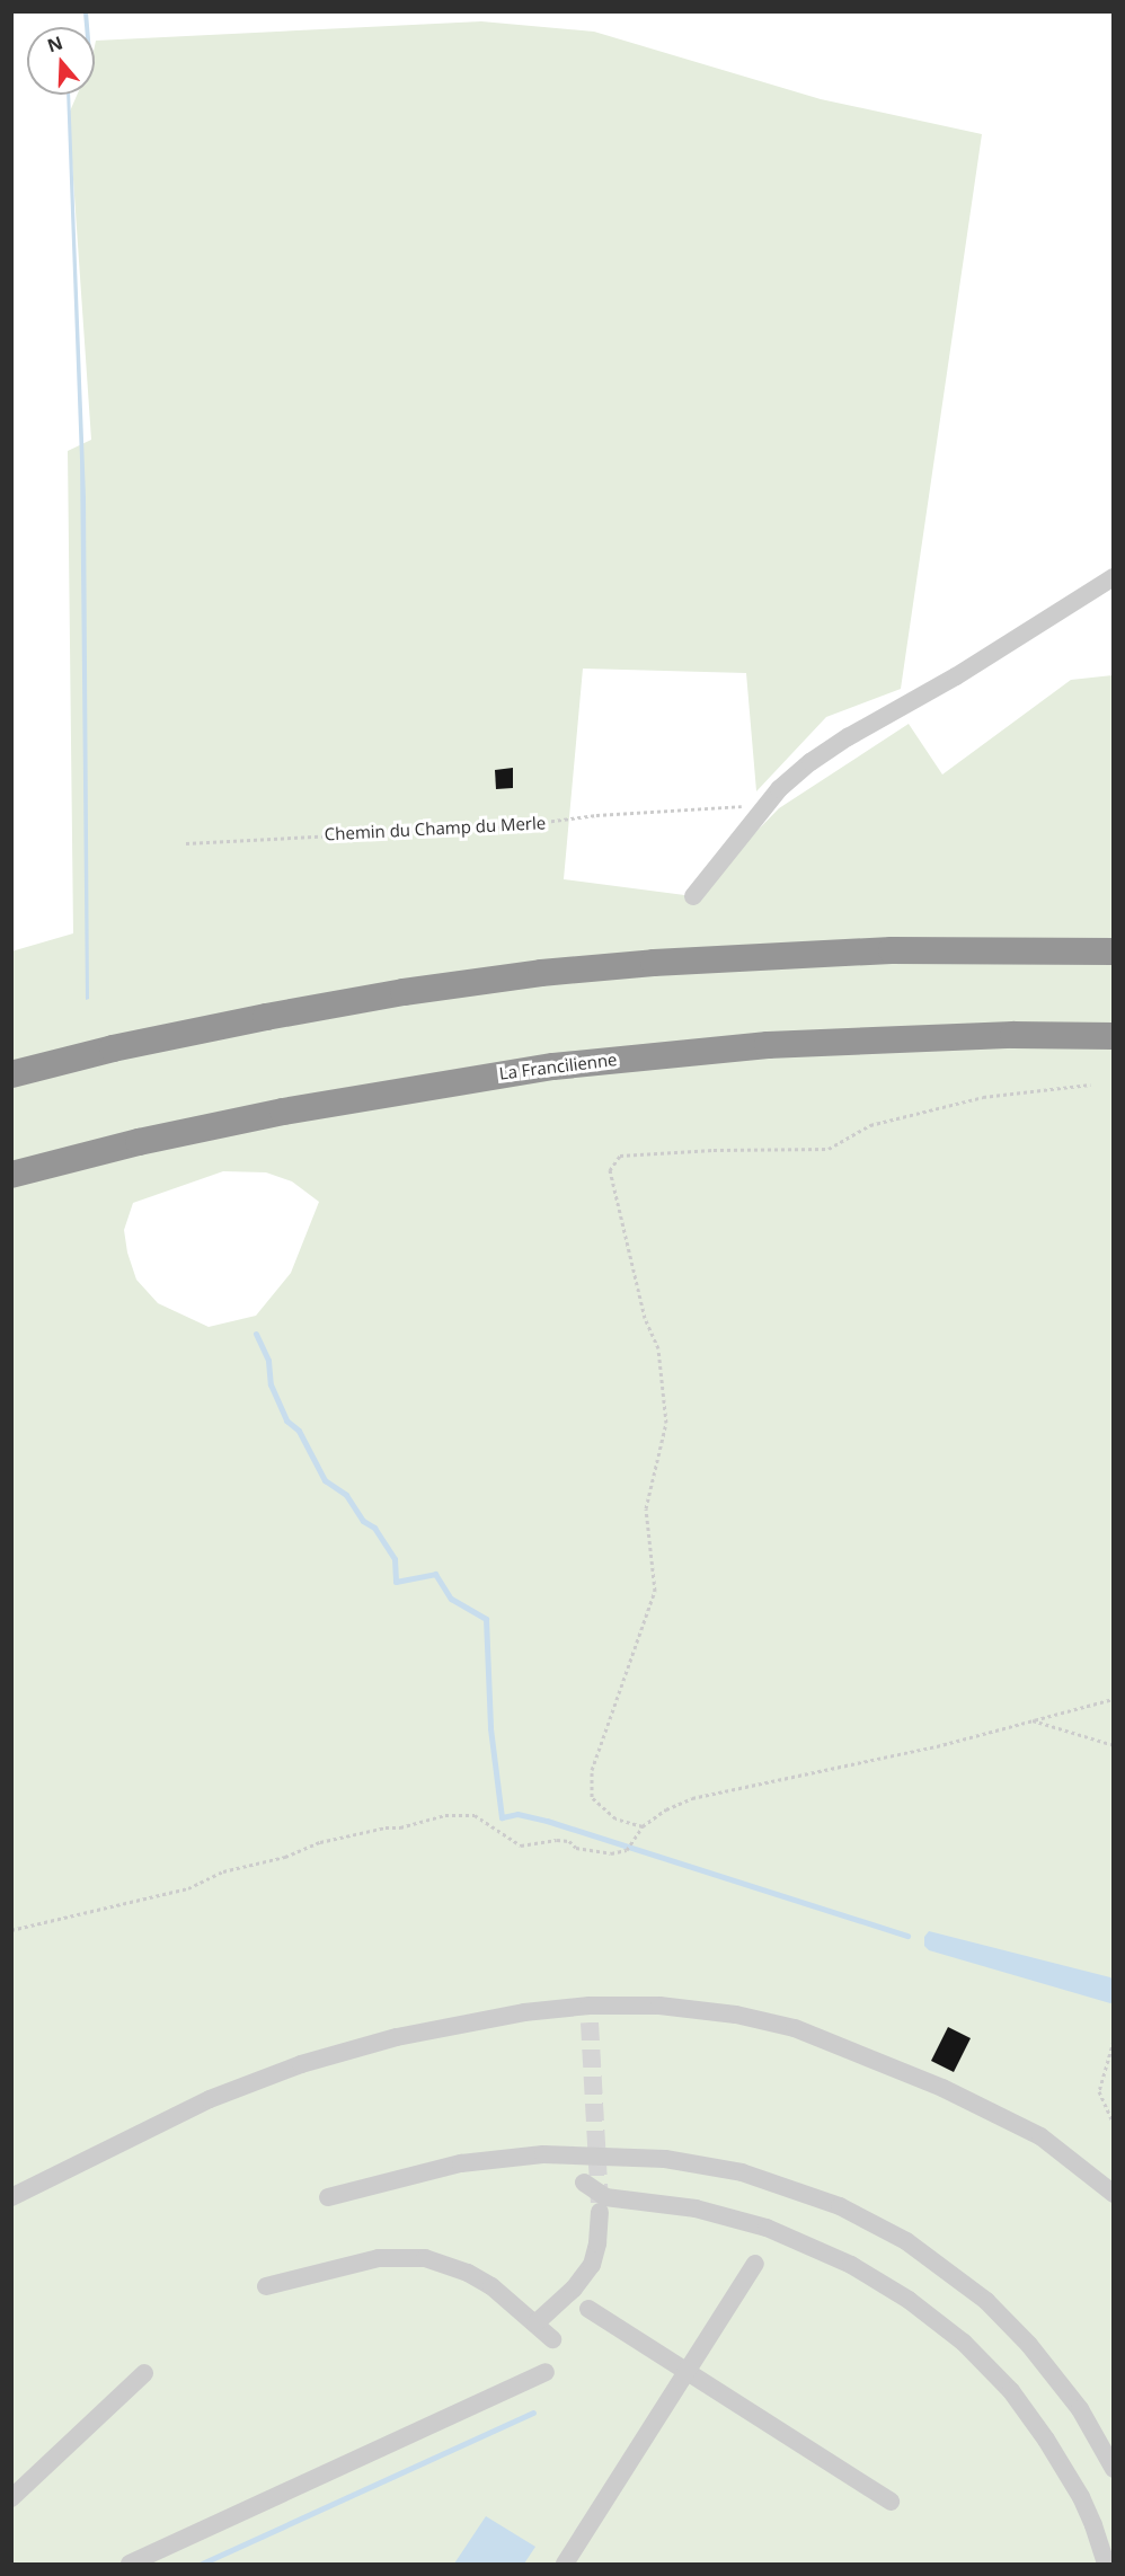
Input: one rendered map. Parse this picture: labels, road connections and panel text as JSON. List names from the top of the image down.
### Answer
{
  "streets": {
    "highway": ["La Francilienne"],
    "path": ["Chemin du Champ du Merle"]
  },
  "north": "top"
}
